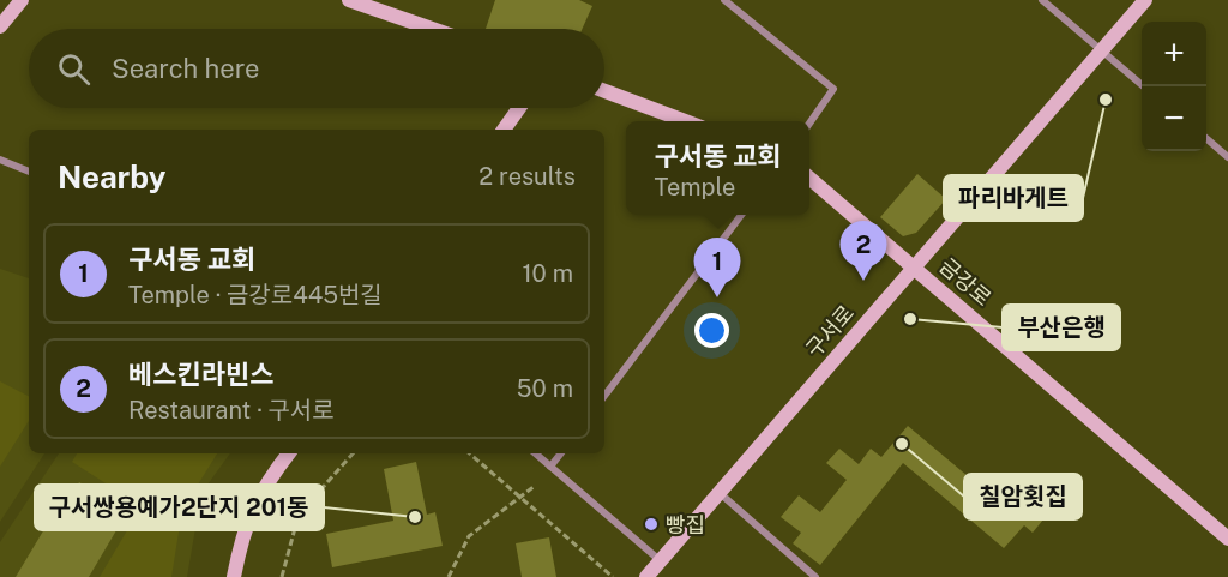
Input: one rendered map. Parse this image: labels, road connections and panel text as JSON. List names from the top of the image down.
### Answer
{
  "streets": {
    "street": ["금강로", "구서로"]
  },
  "crossings": [
    ["금강로", "구서로"]
  ],
  "places": [
    "파리바게트",
    "부산은행",
    "칠암횟집",
    "구서쌍용예가2단지 201동",
    "빵집"
  ],
  "page": {
    "map_buttons": ["+", "−"],
    "search": "Search here",
    "popup": ["구서동 교회", "Temple"],
    "heading": ["Nearby", "2 results"],
    "pins": ["2", "1"],
    "list": [
      {
        "mark": "1",
        "name": "구서동 교회",
        "note": "Temple · 금강로445번길",
        "value": "10 m"
      },
      {
        "mark": "2",
        "name": "베스킨라빈스",
        "note": "Restaurant · 구서로",
        "value": "50 m"
      }
    ]
  }
}
